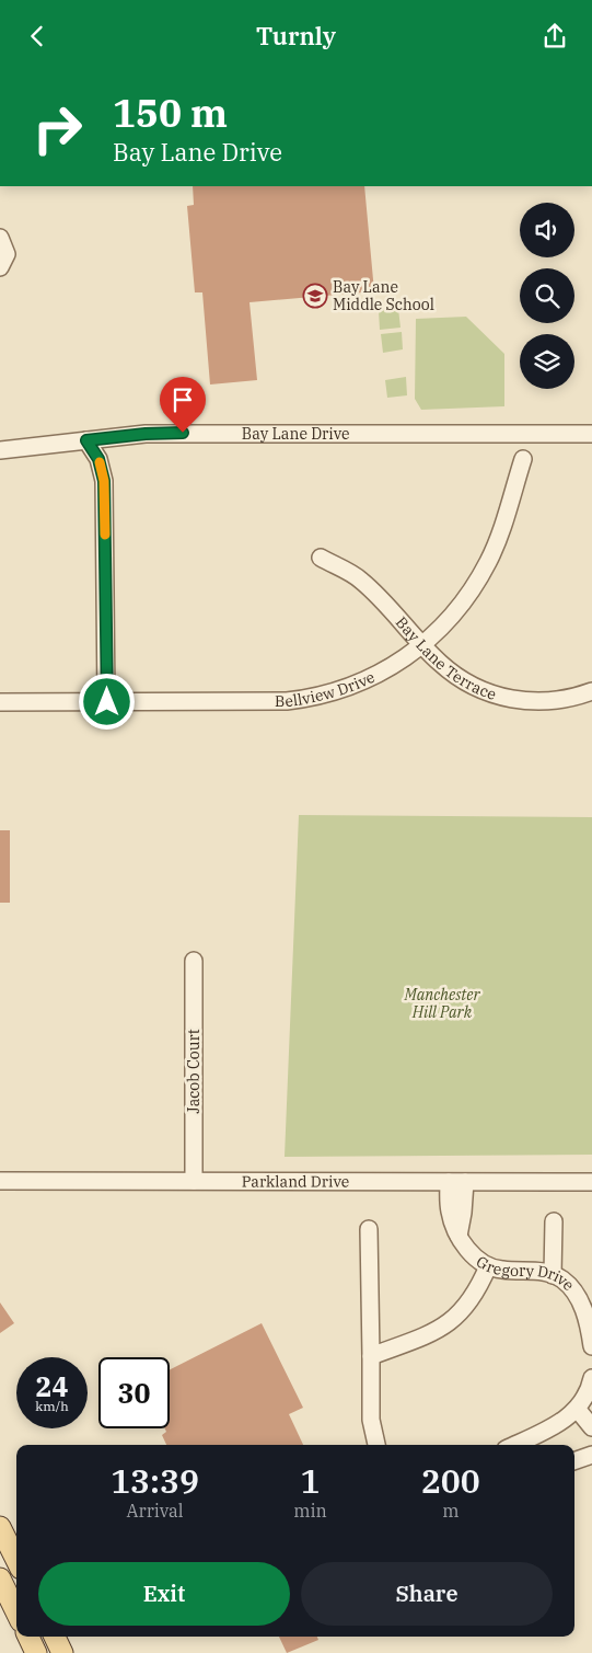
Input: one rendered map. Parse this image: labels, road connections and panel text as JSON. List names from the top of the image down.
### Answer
{
  "streets": {
    "street": [
      "Bay Lane Drive",
      "Bay Lane Terrace",
      "Bellview Drive",
      "Jacob Court",
      "Parkland Drive",
      "Gregory Drive"
    ]
  },
  "crossings": [
    ["Bay Lane Terrace", "Bellview Drive"],
    ["Jacob Court", "Parkland Drive"],
    ["Parkland Drive", "Gregory Drive"]
  ],
  "parks": ["Manchester Hill Park"],
  "places": {
    "school or university": ["Bay Lane Middle School"]
  },
  "page": {
    "header": "Turnly",
    "turn": ["150 m", "Bay Lane Drive"],
    "speed": "24 km/h",
    "limit": "30",
    "eta": [
      "13:39",
      "Arrival",
      "1",
      "min",
      "200",
      "m"
    ],
    "buttons": ["Exit", "Share"]
  }
}
